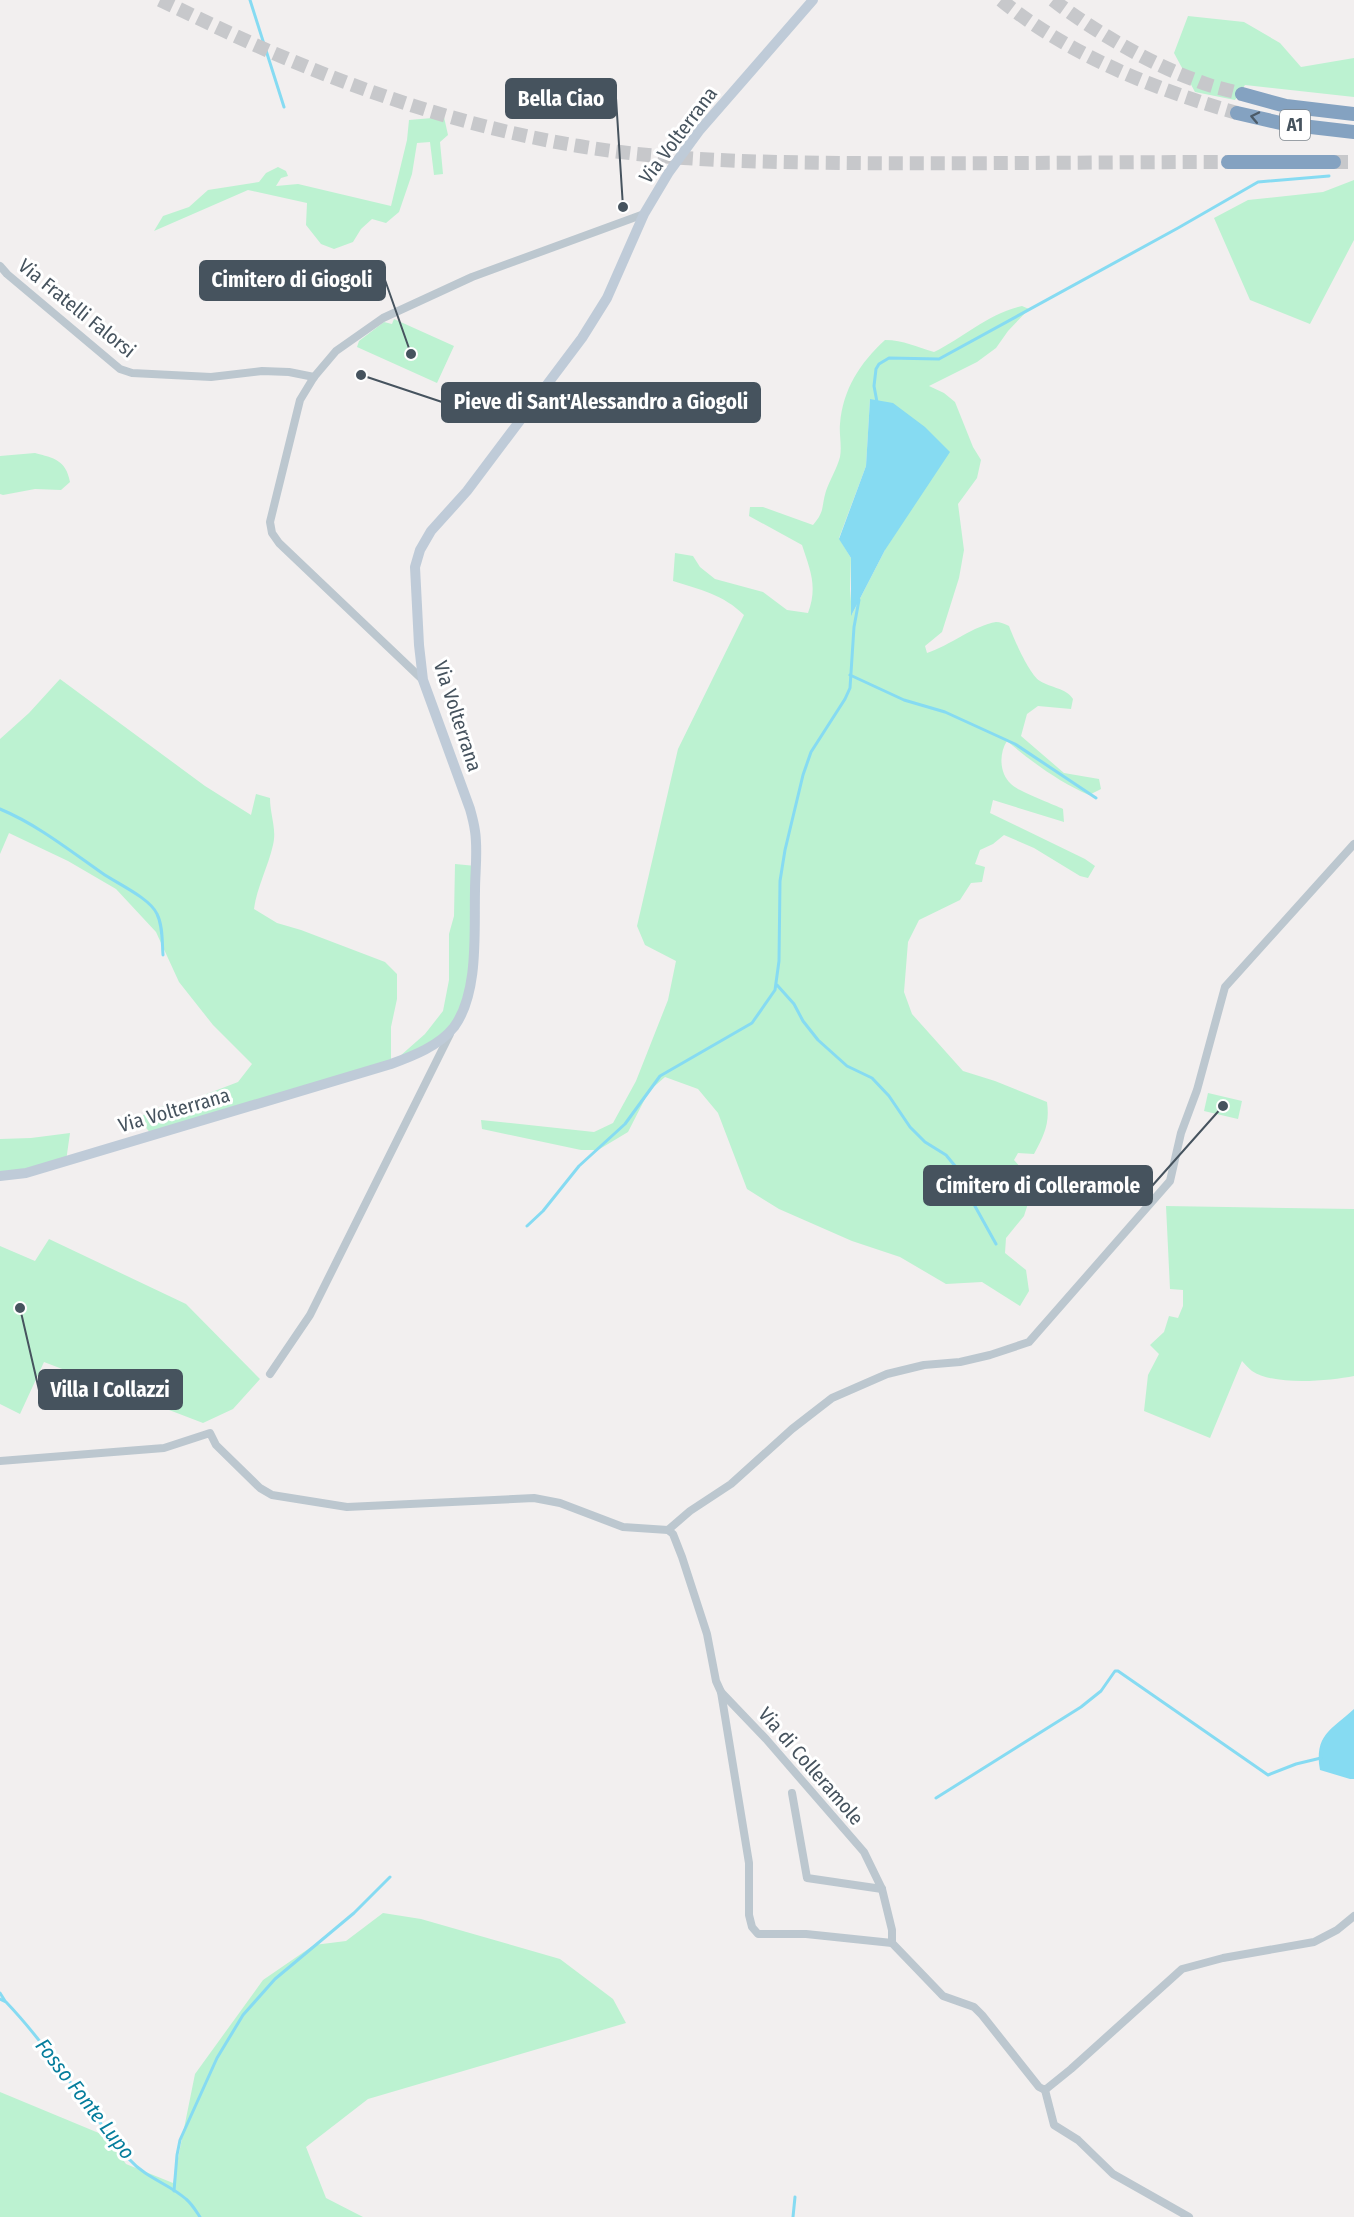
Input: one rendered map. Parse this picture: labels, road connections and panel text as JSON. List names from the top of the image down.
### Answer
{
  "streets": {
    "highway": ["A1"],
    "main road": ["Via Volterrana"],
    "street": ["Via Fratelli Falorsi", "Via di Colleramole"]
  },
  "water": ["Fosso Fonte Lupo"],
  "places": [
    "Bella Ciao",
    "Cimitero di Giogoli",
    "Pieve di Sant'Alessandro a Giogoli",
    "Cimitero di Colleramole",
    "Villa I Collazzi"
  ]
}
